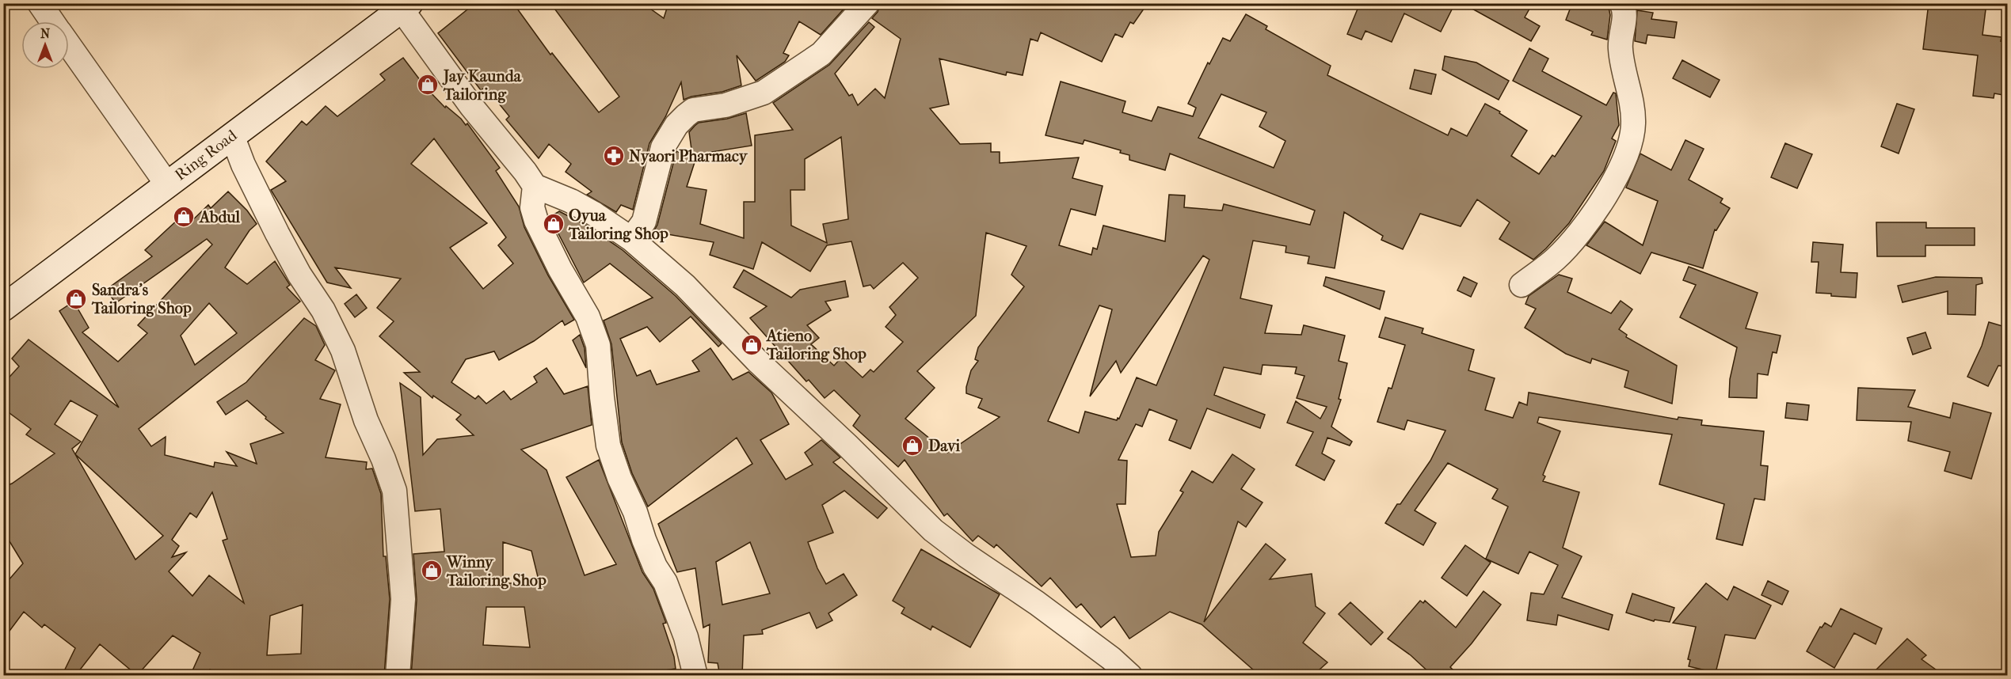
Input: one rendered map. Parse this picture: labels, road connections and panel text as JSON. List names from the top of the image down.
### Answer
{
  "streets": {
    "main road": ["Ring Road"]
  },
  "places": {
    "shop": [
      "Jay Kaunda Tailoring",
      "Abdul",
      "Oyua Tailoring Shop",
      "Sandra's Tailoring Shop",
      "Atieno Tailoring Shop",
      "Davi",
      "Winny Tailoring Shop"
    ],
    "pharmacy": ["Nyaori Pharmacy"]
  },
  "north": "top"
}
